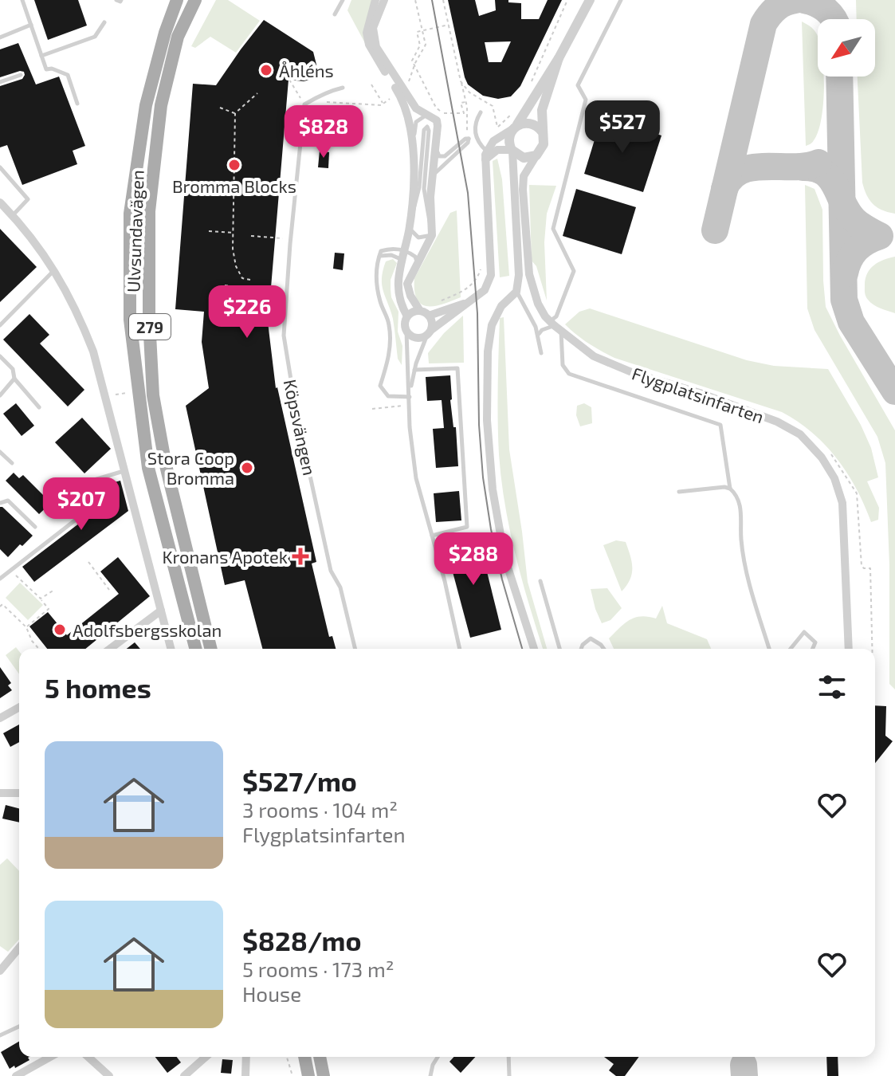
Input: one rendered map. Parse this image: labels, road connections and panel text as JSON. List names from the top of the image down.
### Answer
{
  "streets": {
    "main road": ["Ulvsundavägen", "279"],
    "street": ["Flygplatsinfarten"],
    "lane": ["Köpsvängen"]
  },
  "places": {
    "other": [
      "Åhléns",
      "Bromma Blocks",
      "Stora Coop Bromma",
      "Adolfsbergsskolan"
    ],
    "health": ["Kronans Apotek"]
  },
  "north": "bottom left",
  "page": {
    "price": [
      "$527",
      "$828",
      "$226",
      "$207",
      "$288"
    ],
    "heading": "5 homes",
    "list": [
      {
        "name": "$527/mo",
        "note": "3 rooms · 104 m² · Flygplatsinfarten"
      },
      {
        "name": "$828/mo",
        "note": "5 rooms · 173 m² · House"
      }
    ]
  }
}
